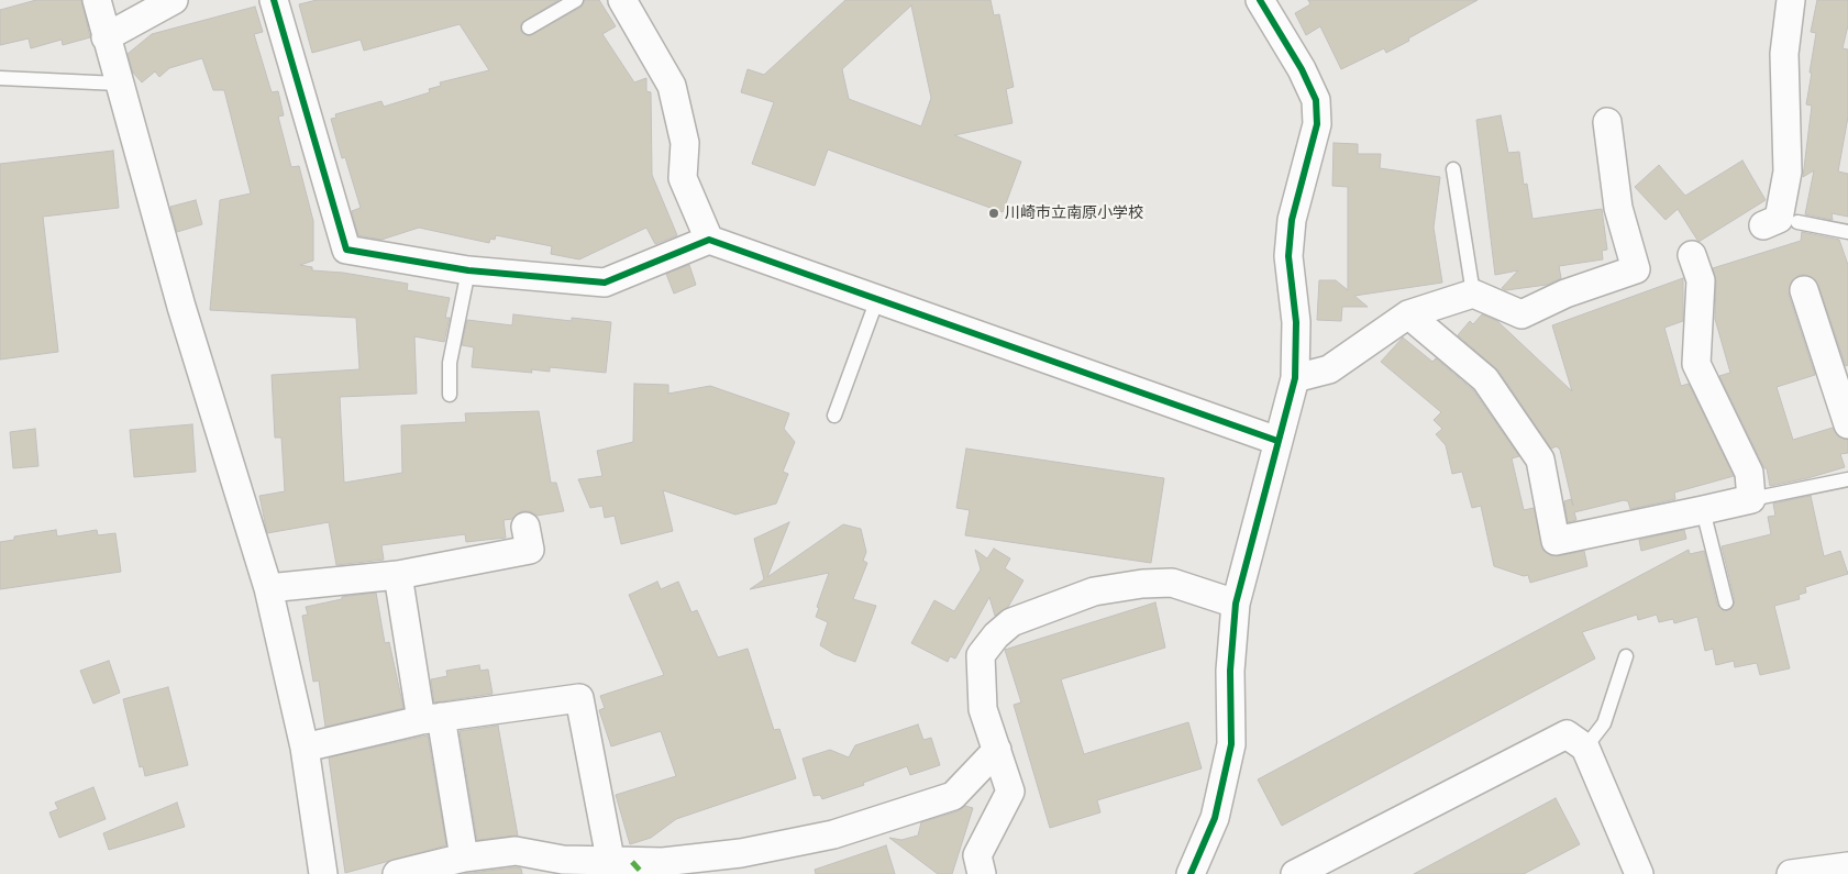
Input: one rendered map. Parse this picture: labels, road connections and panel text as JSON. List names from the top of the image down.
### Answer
{
  "places": ["川崎市立南原小学校"]
}
